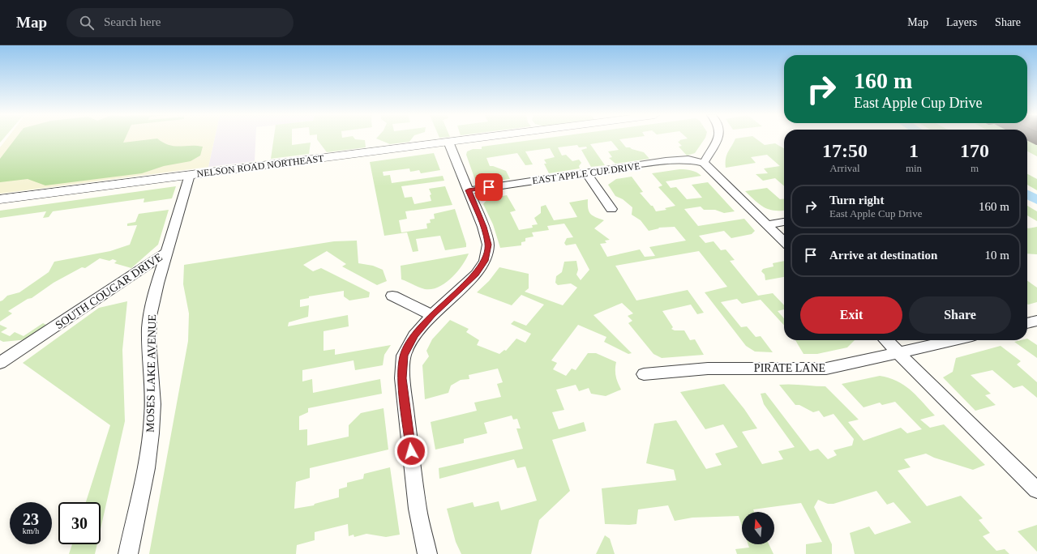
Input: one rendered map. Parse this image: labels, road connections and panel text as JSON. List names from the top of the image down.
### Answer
{
  "streets": {
    "street": [
      "NELSON ROAD NORTHEAST",
      "EAST APPLE CUP DRIVE",
      "SOUTH COUGAR DRIVE",
      "PIRATE LANE",
      "MOSES LAKE AVENUE"
    ]
  },
  "crossings": [
    ["NELSON ROAD NORTHEAST", "SOUTH COUGAR DRIVE"],
    ["SOUTH COUGAR DRIVE", "MOSES LAKE AVENUE"]
  ],
  "north": "top",
  "page": {
    "header": "Map",
    "search": "Search here",
    "nav": ["Map", "Layers", "Share"],
    "turn": ["160 m", "East Apple Cup Drive"],
    "eta": [
      "17:50",
      "Arrival",
      "1",
      "min",
      "170",
      "m"
    ],
    "list": [
      {
        "name": "Turn right",
        "note": "East Apple Cup Drive",
        "value": "160 m"
      },
      {
        "name": "Arrive at destination",
        "value": "10 m"
      }
    ],
    "buttons": ["Exit", "Share"],
    "speed": "23 km/h",
    "limit": "30"
  }
}
